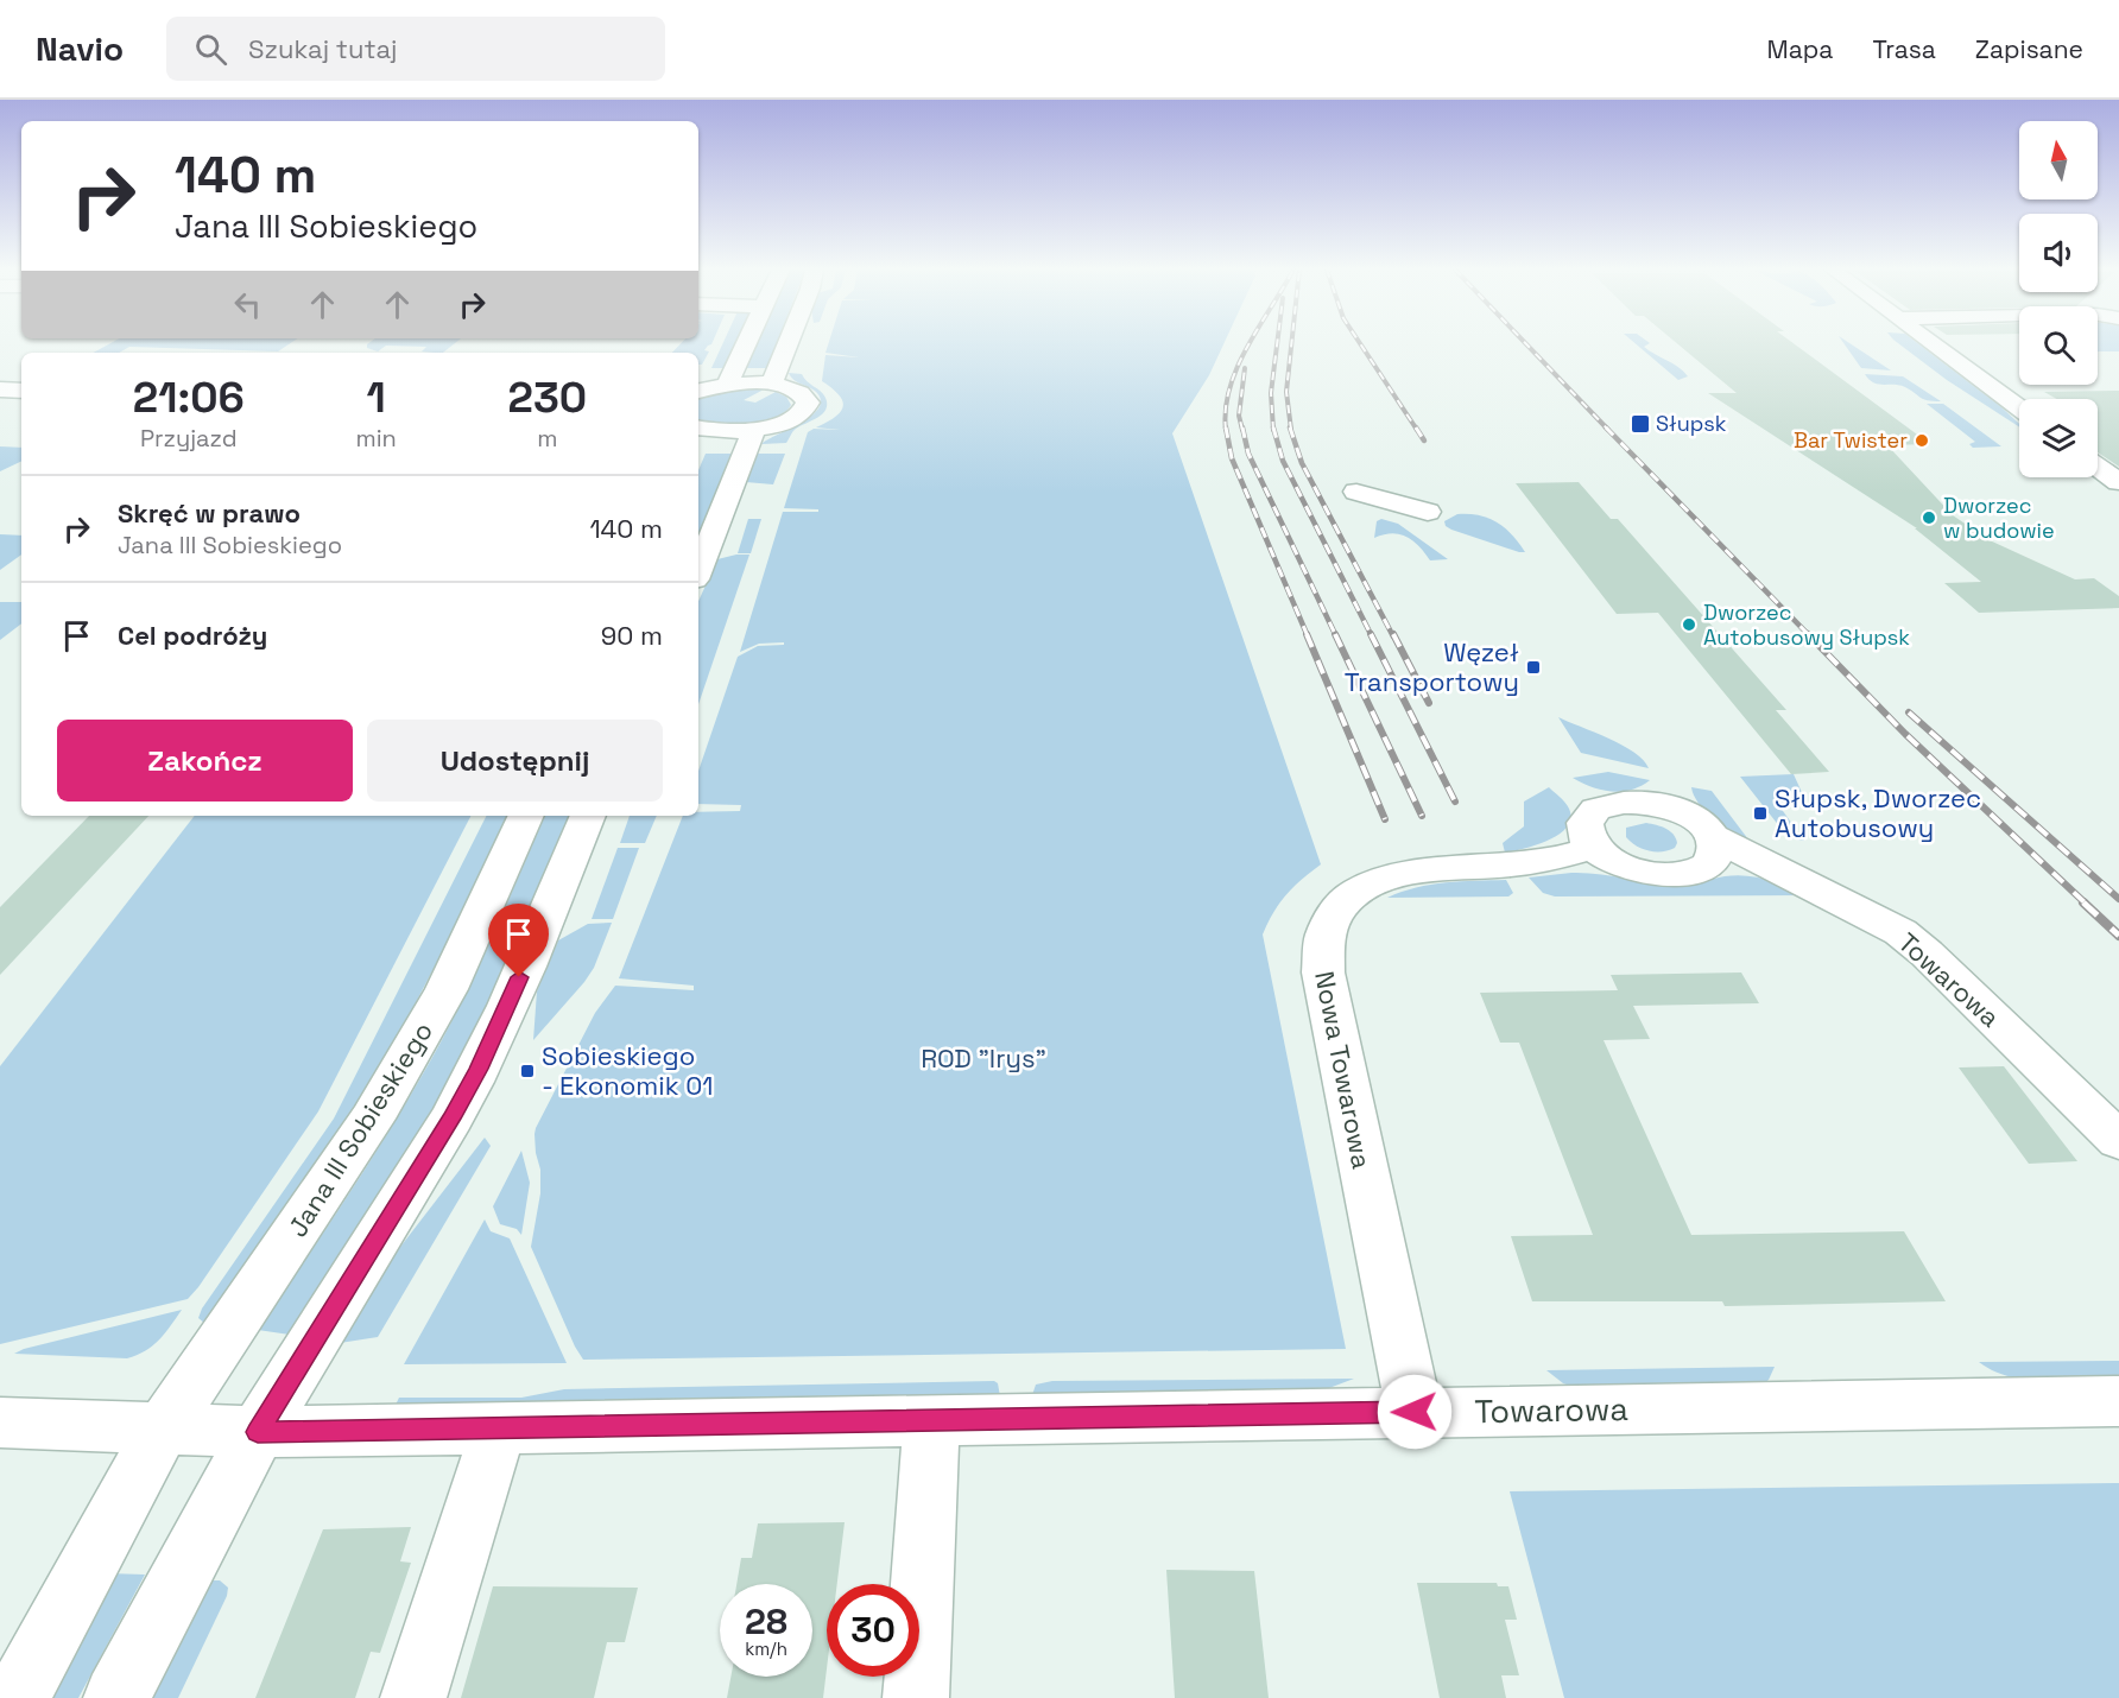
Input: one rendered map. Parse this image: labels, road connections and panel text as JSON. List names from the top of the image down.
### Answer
{
  "streets": {
    "street": ["Towarowa", "Nowa Towarowa", "Jana III Sobieskiego"]
  },
  "crossings": [
    ["Towarowa", "Nowa Towarowa"]
  ],
  "parks": ["ROD \"Irys\""],
  "places": {
    "transit": [
      "Słupsk",
      "Węzeł Transportowy",
      "Słupsk, Dworzec Autobusowy",
      "Sobieskiego - Ekonomik 01"
    ],
    "other": ["Bar Twister", "Dworzec w budowie", "Dworzec Autobusowy Słupsk"]
  },
  "north": "top",
  "page": {
    "header": "Navio",
    "search": "Szukaj tutaj",
    "nav": ["Mapa", "Trasa", "Zapisane"],
    "turn": ["140 m", "Jana III Sobieskiego"],
    "eta": [
      "21:06",
      "Przyjazd",
      "1",
      "min",
      "230",
      "m"
    ],
    "list": [
      {
        "name": "Skręć w prawo",
        "note": "Jana III Sobieskiego",
        "value": "140 m"
      },
      {
        "name": "Cel podróży",
        "value": "90 m"
      }
    ],
    "buttons": ["Zakończ", "Udostępnij"],
    "speed": "28 km/h",
    "limit": "30"
  }
}
